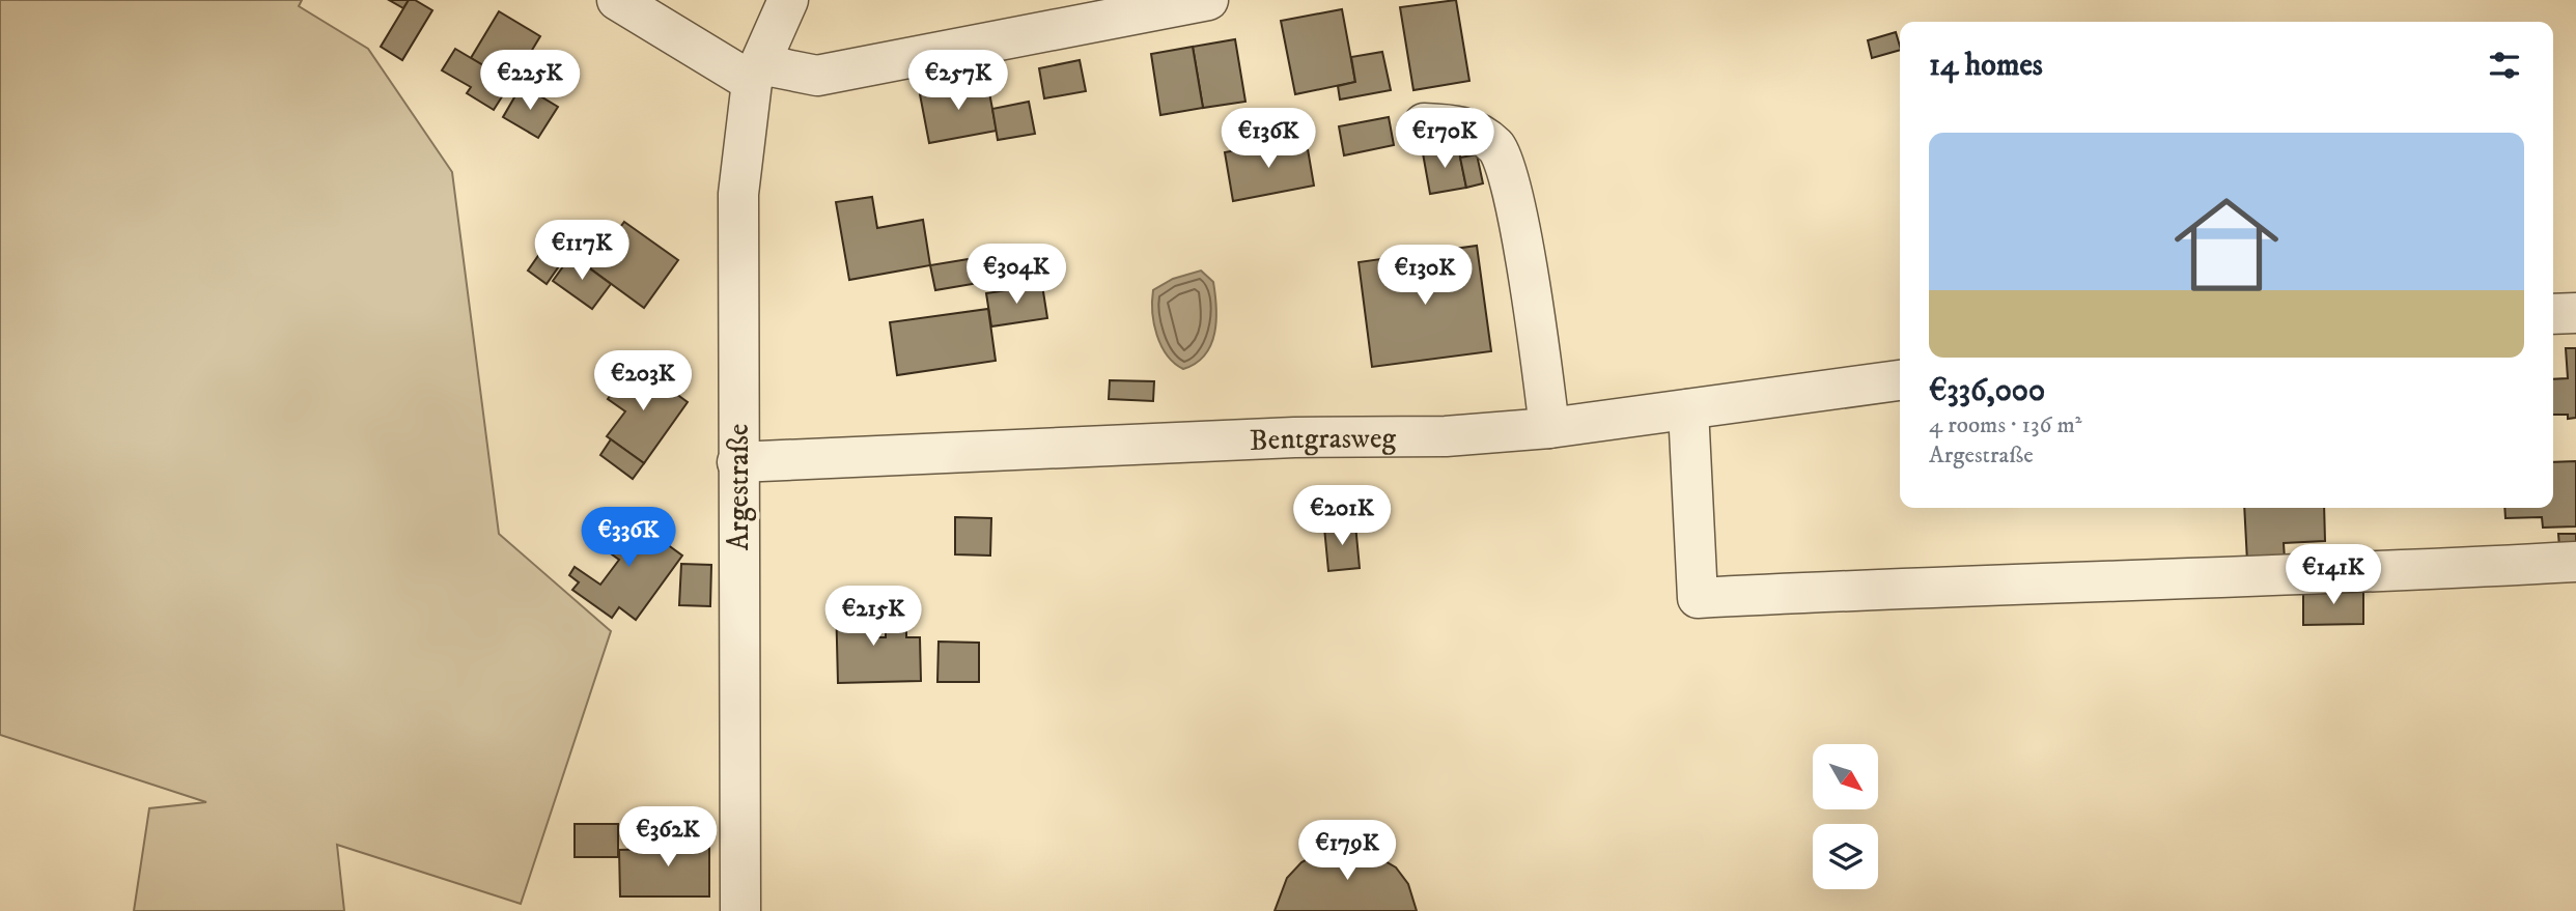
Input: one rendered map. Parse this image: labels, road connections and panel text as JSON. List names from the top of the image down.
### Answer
{
  "streets": {
    "street": ["Bentgrasweg", "Argestraße"]
  },
  "crossings": [
    ["Bentgrasweg", "Argestraße"]
  ],
  "north": "bottom right",
  "page": {
    "heading": "14 homes",
    "price": [
      "€225K",
      "€257K",
      "€136K",
      "€170K",
      "€117K",
      "€304K",
      "€130K",
      "€203K",
      "€201K",
      "€336K",
      "€141K",
      "€215K",
      "€362K",
      "€179K"
    ],
    "list": [
      {
        "name": "€336,000",
        "note": "4 rooms · 136 m² · Argestraße"
      }
    ]
  }
}
